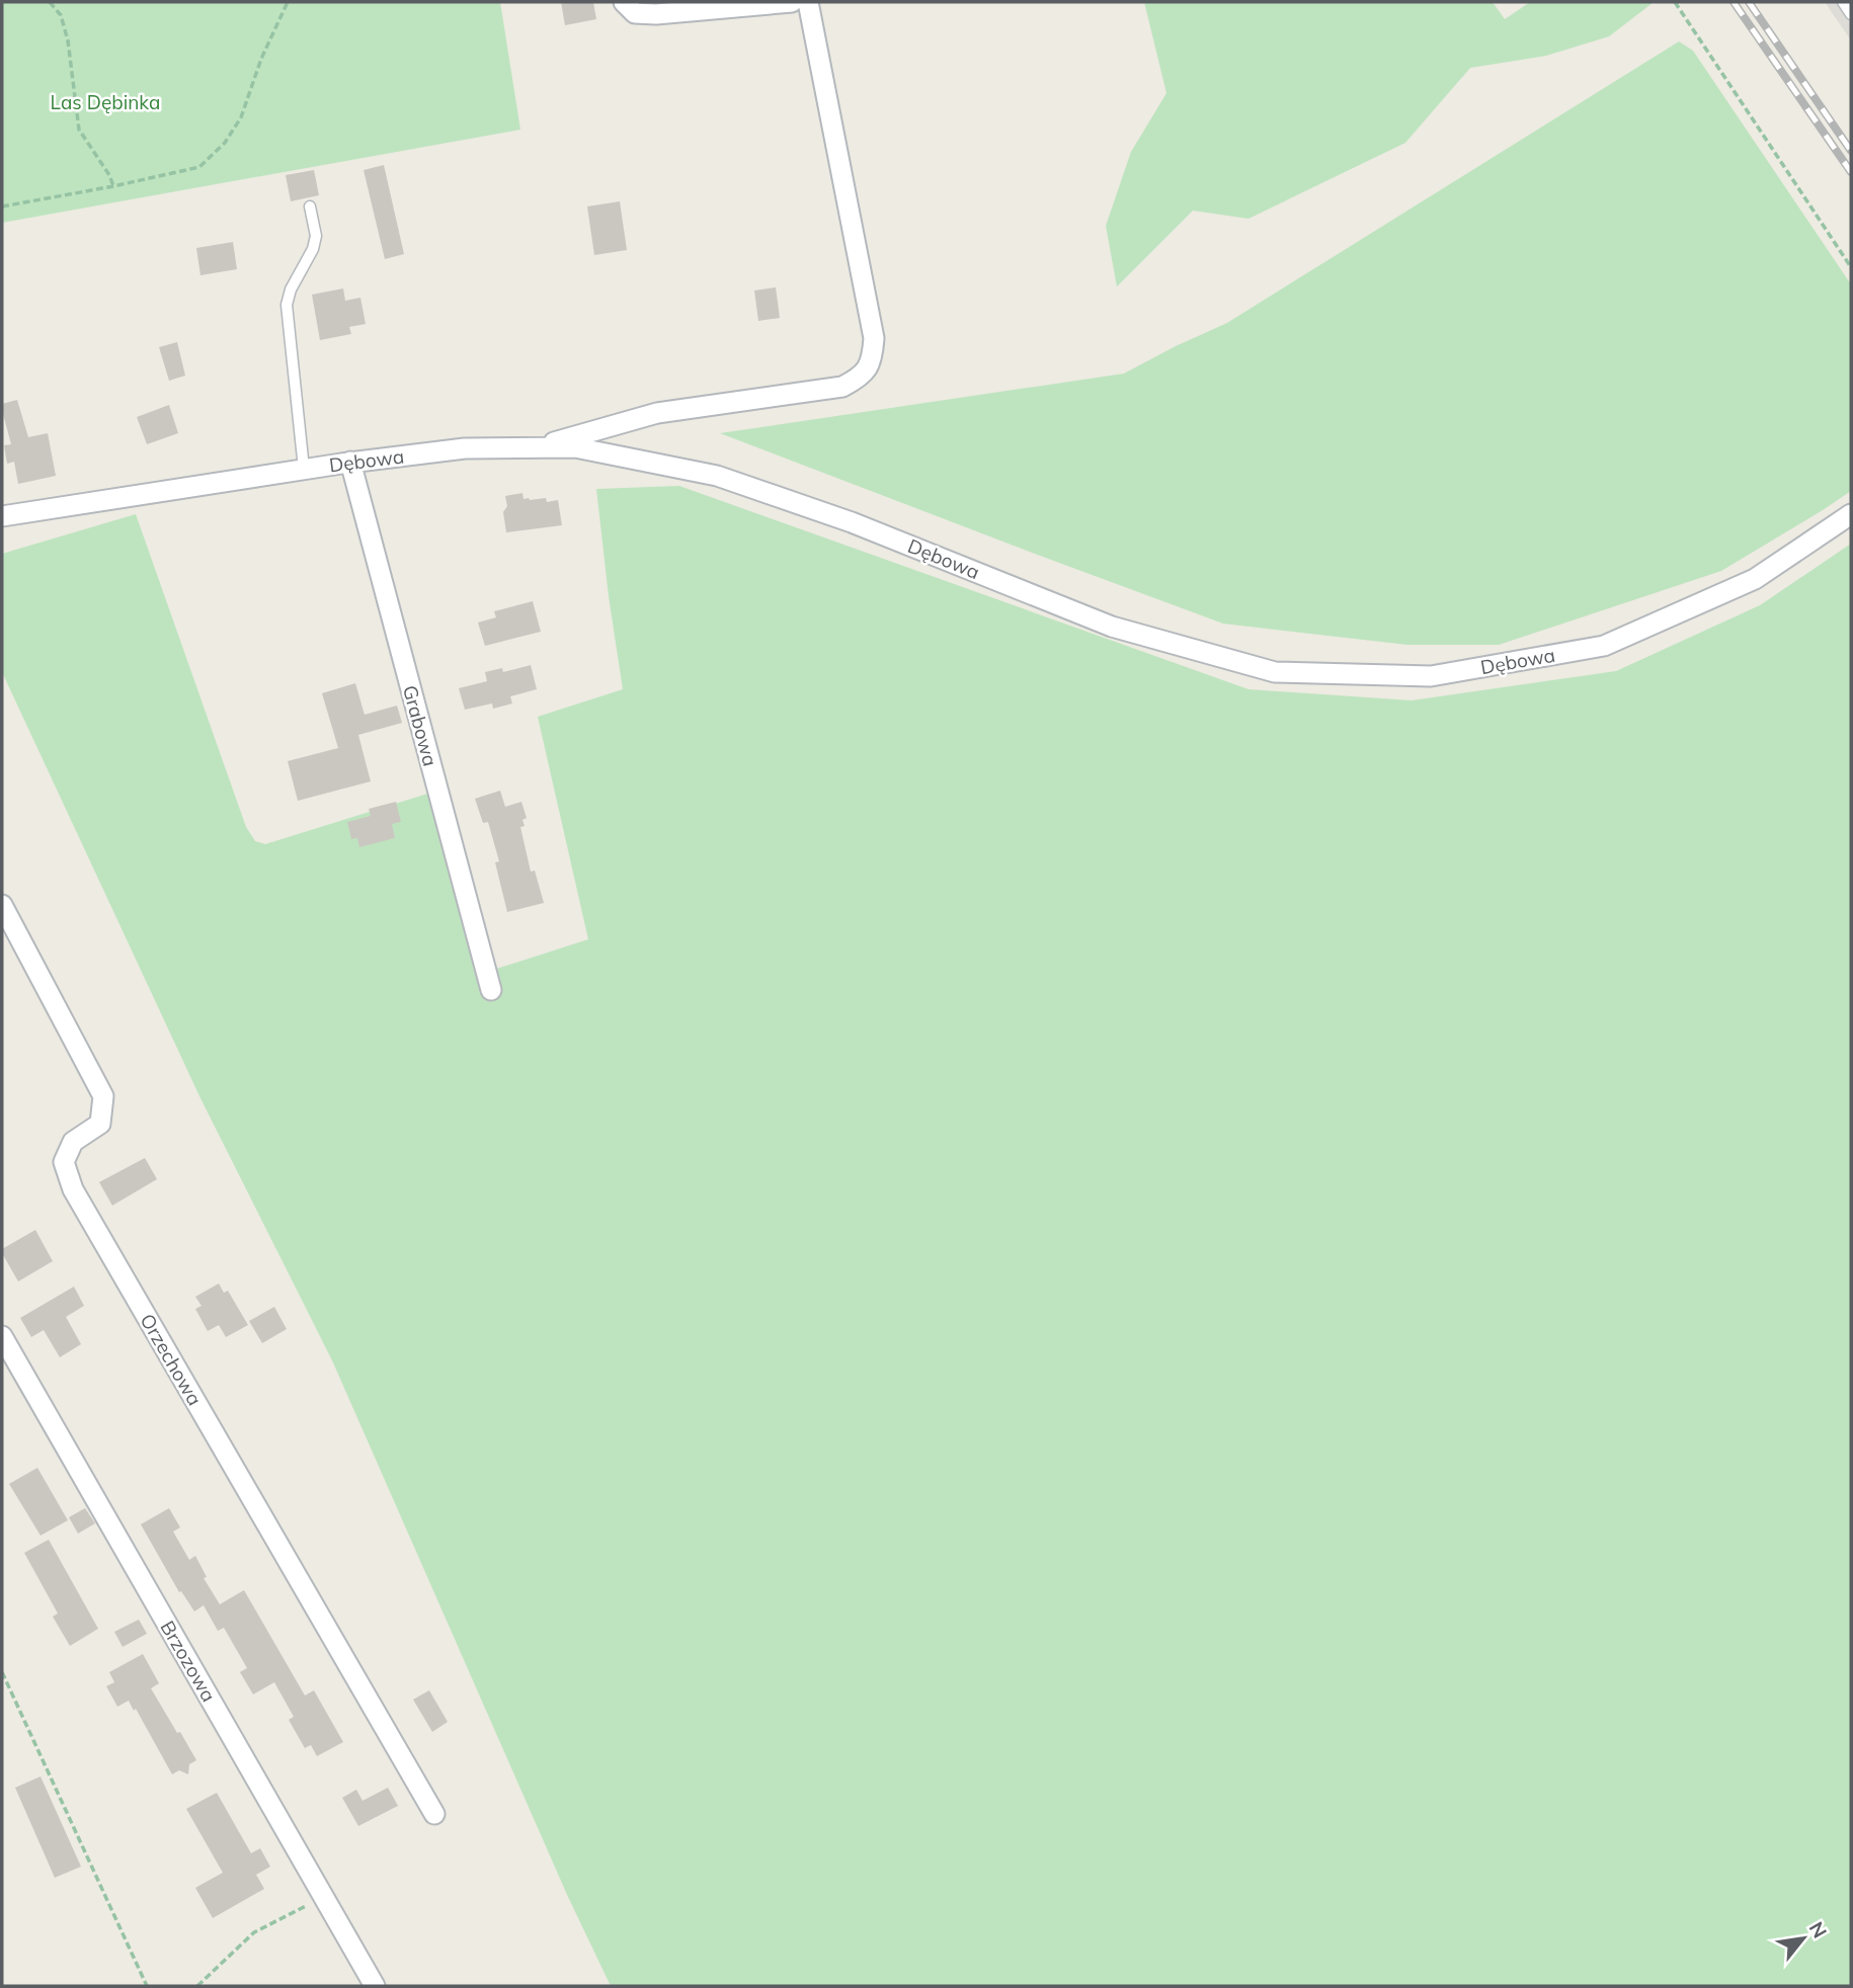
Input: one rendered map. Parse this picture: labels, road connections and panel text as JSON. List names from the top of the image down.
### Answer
{
  "streets": {
    "street": [
      "Dębowa",
      "Grabowa",
      "Orzechowa",
      "Brzozowa"
    ]
  },
  "crossings": [
    ["Dębowa", "Grabowa"]
  ],
  "parks": ["Las Dębinka"],
  "north": "top right"
}
